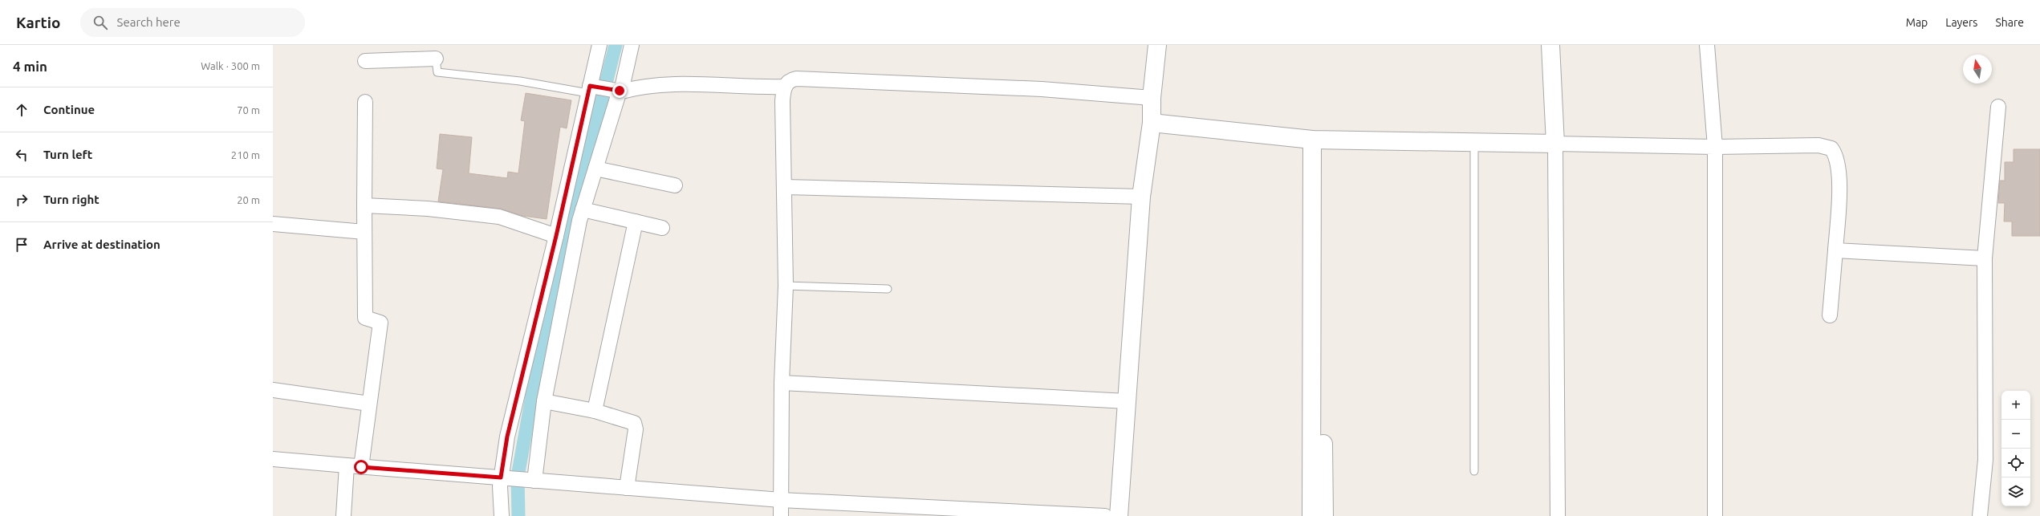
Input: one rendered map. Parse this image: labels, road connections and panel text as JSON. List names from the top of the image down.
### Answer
{
  "north": "top",
  "page": {
    "header": "Kartio",
    "search": "Search here",
    "nav": ["Map", "Layers", "Share"],
    "heading": ["4 min", "Walk · 300 m"],
    "list": [
      ["Continue", "70 m"],
      ["Turn left", "210 m"],
      ["Turn right", "20 m"],
      "Arrive at destination"
    ],
    "map_buttons": ["+", "−"]
  }
}
